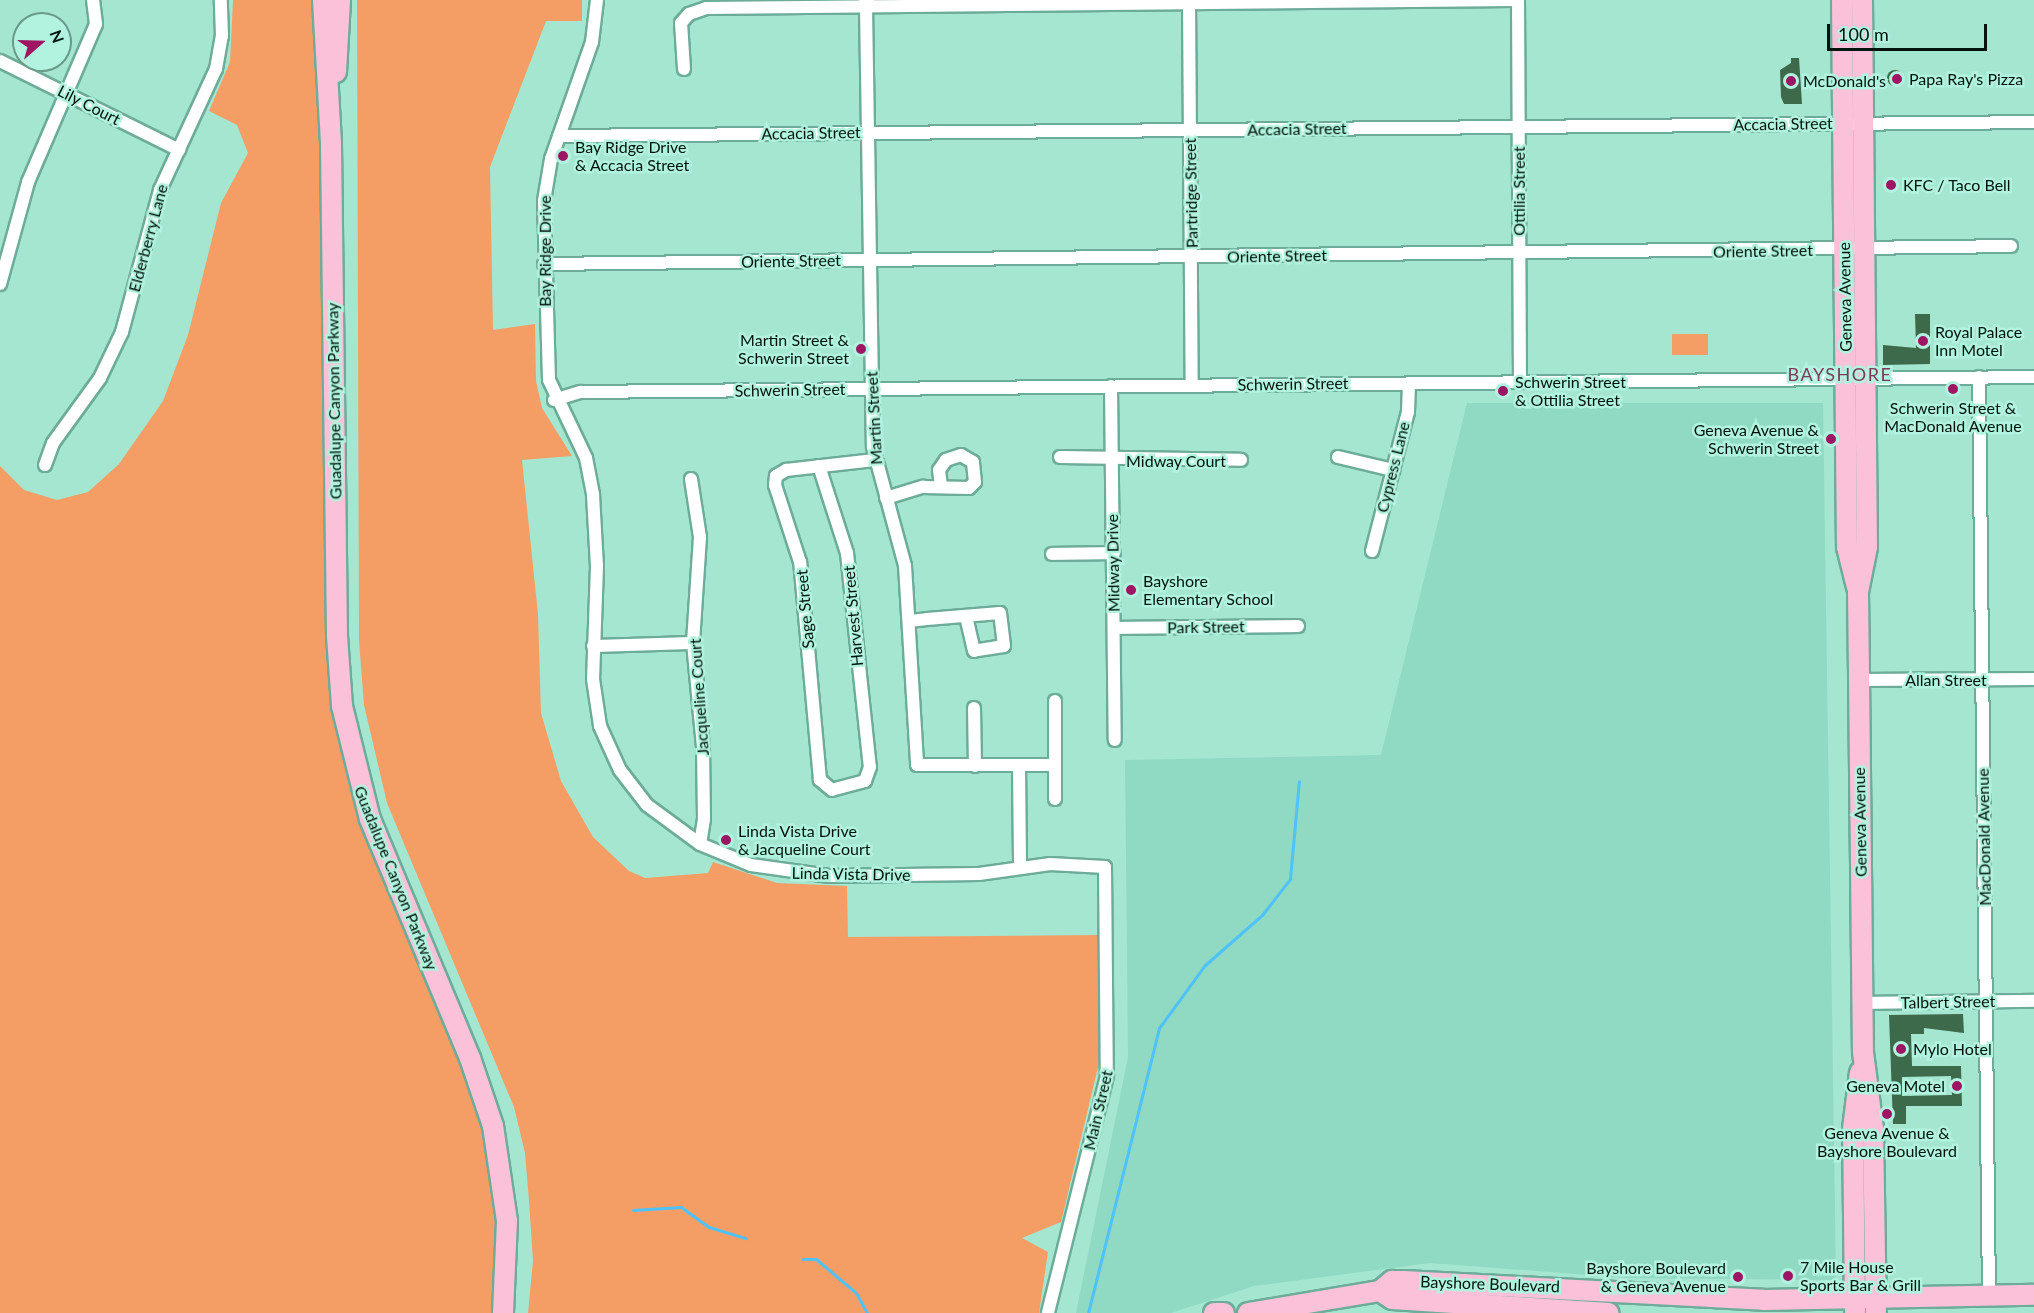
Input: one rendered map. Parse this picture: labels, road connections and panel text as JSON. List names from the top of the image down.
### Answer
{
  "streets": {
    "main road": ["Geneva Avenue", "Guadalupe Canyon Parkway", "Bayshore Boulevard"],
    "street": [
      "Lily Court",
      "Accacia Street",
      "Ottilia Street",
      "Partridge Street",
      "Elderberry Lane",
      "Bay Ridge Drive",
      "Oriente Street",
      "Schwerin Street",
      "Martin Street",
      "Midway Court",
      "Cypress Lane",
      "Midway Drive",
      "Sage Street",
      "Harvest Street",
      "Park Street",
      "Allan Street",
      "Jacqueline Court",
      "MacDonald Avenue",
      "Linda Vista Drive",
      "Talbert Street",
      "Main Street"
    ]
  },
  "crossings": [
    ["Lily Court", "Elderberry Lane"],
    ["Accacia Street", "Ottilia Street"],
    ["Accacia Street", "Partridge Street"],
    ["Accacia Street", "Bay Ridge Drive"],
    ["Accacia Street", "Geneva Avenue"],
    ["Accacia Street", "Martin Street"],
    ["Ottilia Street", "Oriente Street"],
    ["Ottilia Street", "Schwerin Street"],
    ["Partridge Street", "Oriente Street"],
    ["Partridge Street", "Schwerin Street"],
    ["Bay Ridge Drive", "Oriente Street"],
    ["Bay Ridge Drive", "Schwerin Street"],
    ["Bay Ridge Drive", "Linda Vista Drive"],
    ["Oriente Street", "Geneva Avenue"],
    ["Oriente Street", "Martin Street"],
    ["Geneva Avenue", "Schwerin Street"],
    ["Geneva Avenue", "Allan Street"],
    ["Geneva Avenue", "Talbert Street"],
    ["Geneva Avenue", "Bayshore Boulevard"],
    ["Schwerin Street", "Martin Street"],
    ["Schwerin Street", "Cypress Lane"],
    ["Schwerin Street", "Midway Drive"],
    ["Schwerin Street", "MacDonald Avenue"],
    ["Schwerin Street", "Linda Vista Drive"],
    ["Martin Street", "Sage Street"],
    ["Midway Court", "Midway Drive"],
    ["Midway Drive", "Park Street"],
    ["Sage Street", "Harvest Street"],
    ["Allan Street", "MacDonald Avenue"],
    ["Jacqueline Court", "Linda Vista Drive"],
    ["MacDonald Avenue", "Talbert Street"],
    ["MacDonald Avenue", "Bayshore Boulevard"],
    ["Linda Vista Drive", "Main Street"]
  ],
  "districts": ["BAYSHORE"],
  "places": [
    "Papa Ray's Pizza",
    "McDonald's",
    "Bay Ridge Drive & Accacia Street",
    "KFC / Taco Bell",
    "Royal Palace Inn Motel",
    "Martin Street & Schwerin Street",
    "Schwerin Street & MacDonald Avenue",
    "Schwerin Street & Ottilia Street",
    "Geneva Avenue & Schwerin Street",
    "Bayshore Elementary School",
    "Linda Vista Drive & Jacqueline Court",
    "Mylo Hotel",
    "Geneva Motel",
    "Geneva Avenue & Bayshore Boulevard",
    "7 Mile House Sports Bar & Grill",
    "Bayshore Boulevard & Geneva Avenue"
  ],
  "scale_bar": "100 m",
  "north": "right"
}
